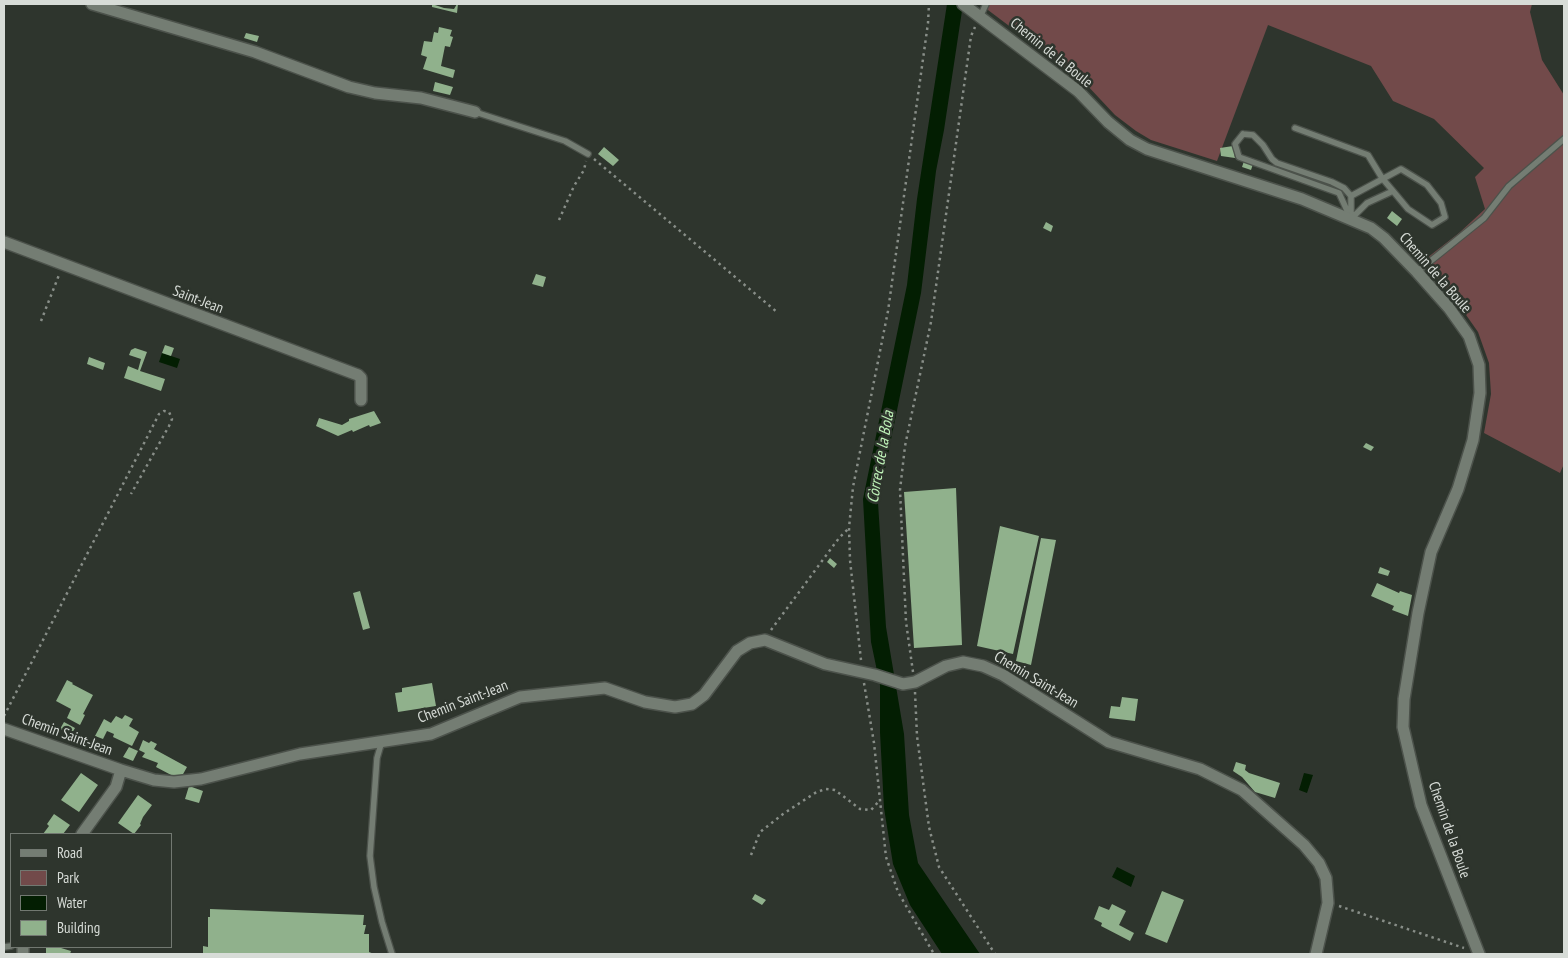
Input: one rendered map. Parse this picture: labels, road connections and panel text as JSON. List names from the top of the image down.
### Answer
{
  "streets": {
    "street": ["Chemin de la Boule", "Saint-Jean", "Chemin Saint-Jean"]
  },
  "water": ["Còrrec de la Bola"],
  "legend": [
    "Road",
    "Park",
    "Water",
    "Building"
  ]
}
